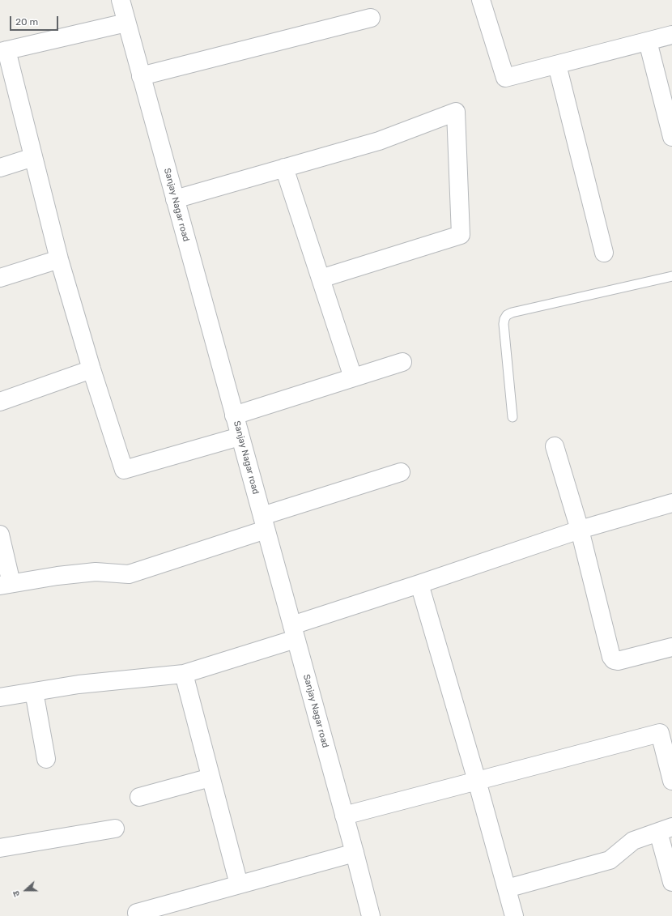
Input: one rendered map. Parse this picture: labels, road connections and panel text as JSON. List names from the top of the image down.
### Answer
{
  "streets": {
    "street": ["Sanjay Nagar road"]
  },
  "scale_bar": "20 m",
  "north": "left"
}
